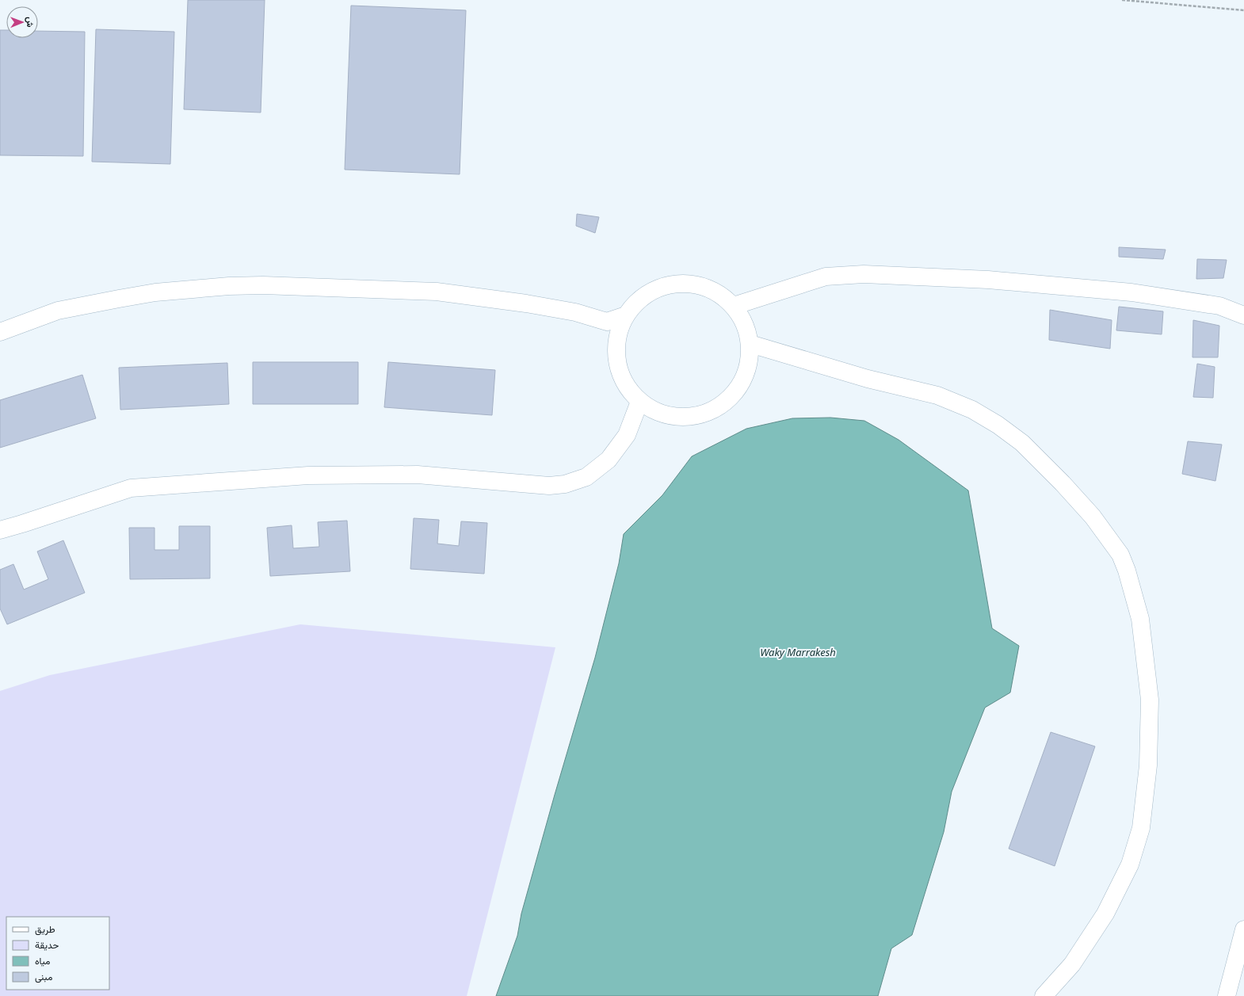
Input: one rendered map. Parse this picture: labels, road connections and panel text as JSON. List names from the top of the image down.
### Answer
{
  "water": ["Waky Marrakesh"],
  "legend": [
    "طريق",
    "حديقة",
    "مياه",
    "مبنى"
  ],
  "north": "right"
}
